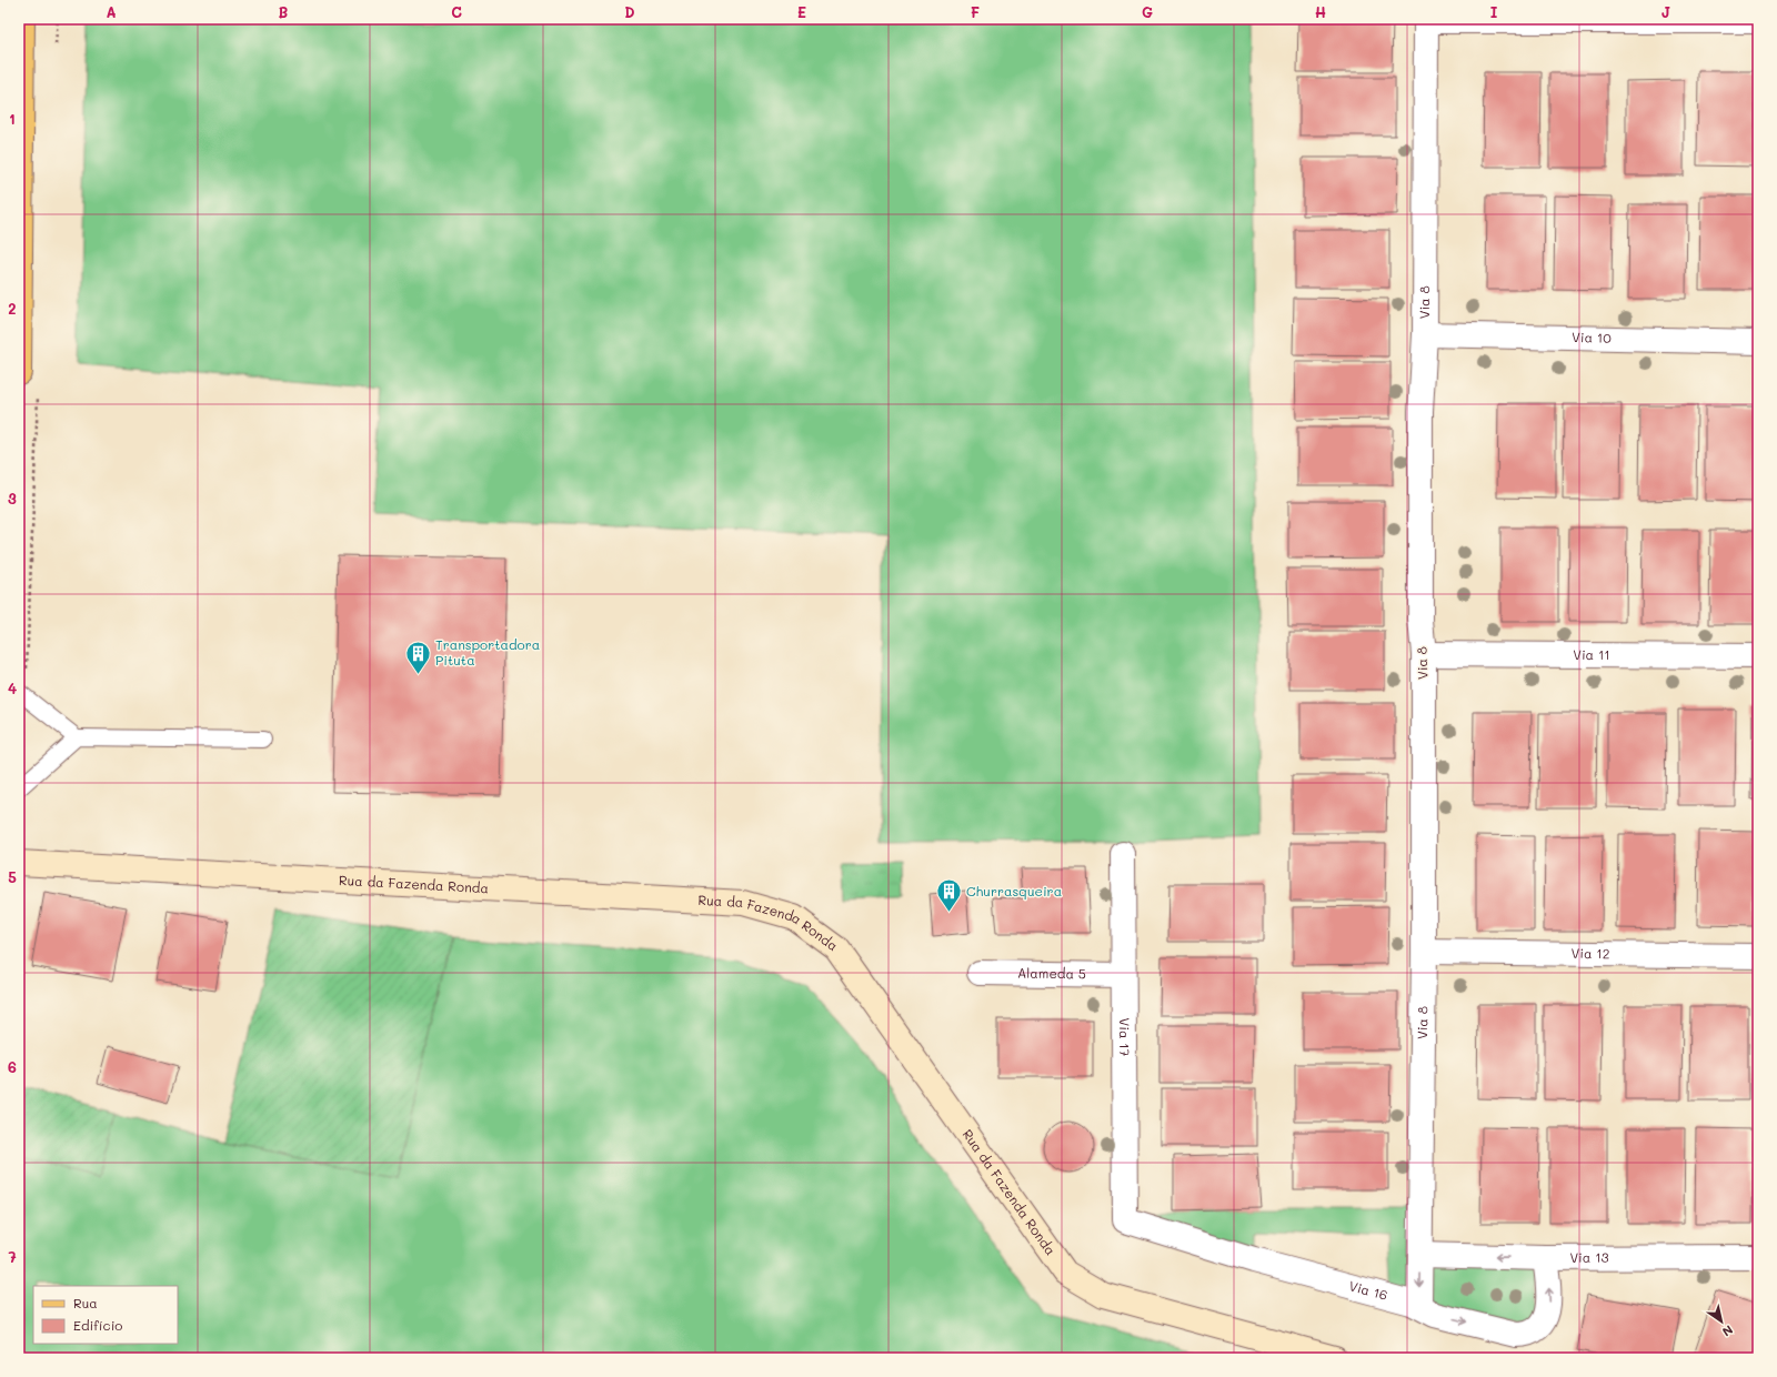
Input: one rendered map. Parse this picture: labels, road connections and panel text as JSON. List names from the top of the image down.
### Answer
{
  "streets": {
    "main road": ["Rua da Fazenda Ronda"],
    "street": [
      "Via 8",
      "Via 10",
      "Via 11",
      "Via 12",
      "Alameda 5",
      "Via 17",
      "Via 13",
      "Via 16"
    ]
  },
  "crossings": [
    ["Via 8", "Via 10"],
    ["Via 8", "Via 11"],
    ["Via 8", "Via 12"],
    ["Via 8", "Via 13"],
    ["Via 8", "Via 16"],
    ["Alameda 5", "Via 17"],
    ["Via 17", "Via 16"],
    ["Via 13", "Via 16"]
  ],
  "one_way": ["Via 13"],
  "places": {
    "building": ["Transportadora Pituta", "Churrasqueira"]
  },
  "legend": ["Rua", "Edifício"],
  "north": "bottom right",
  "grid": {
    "columns": [
      "A",
      "B",
      "C",
      "D",
      "E",
      "F",
      "G",
      "H",
      "I",
      "J"
    ],
    "rows": [
      "1",
      "2",
      "3",
      "4",
      "5",
      "6",
      "7"
    ]
  }
}
